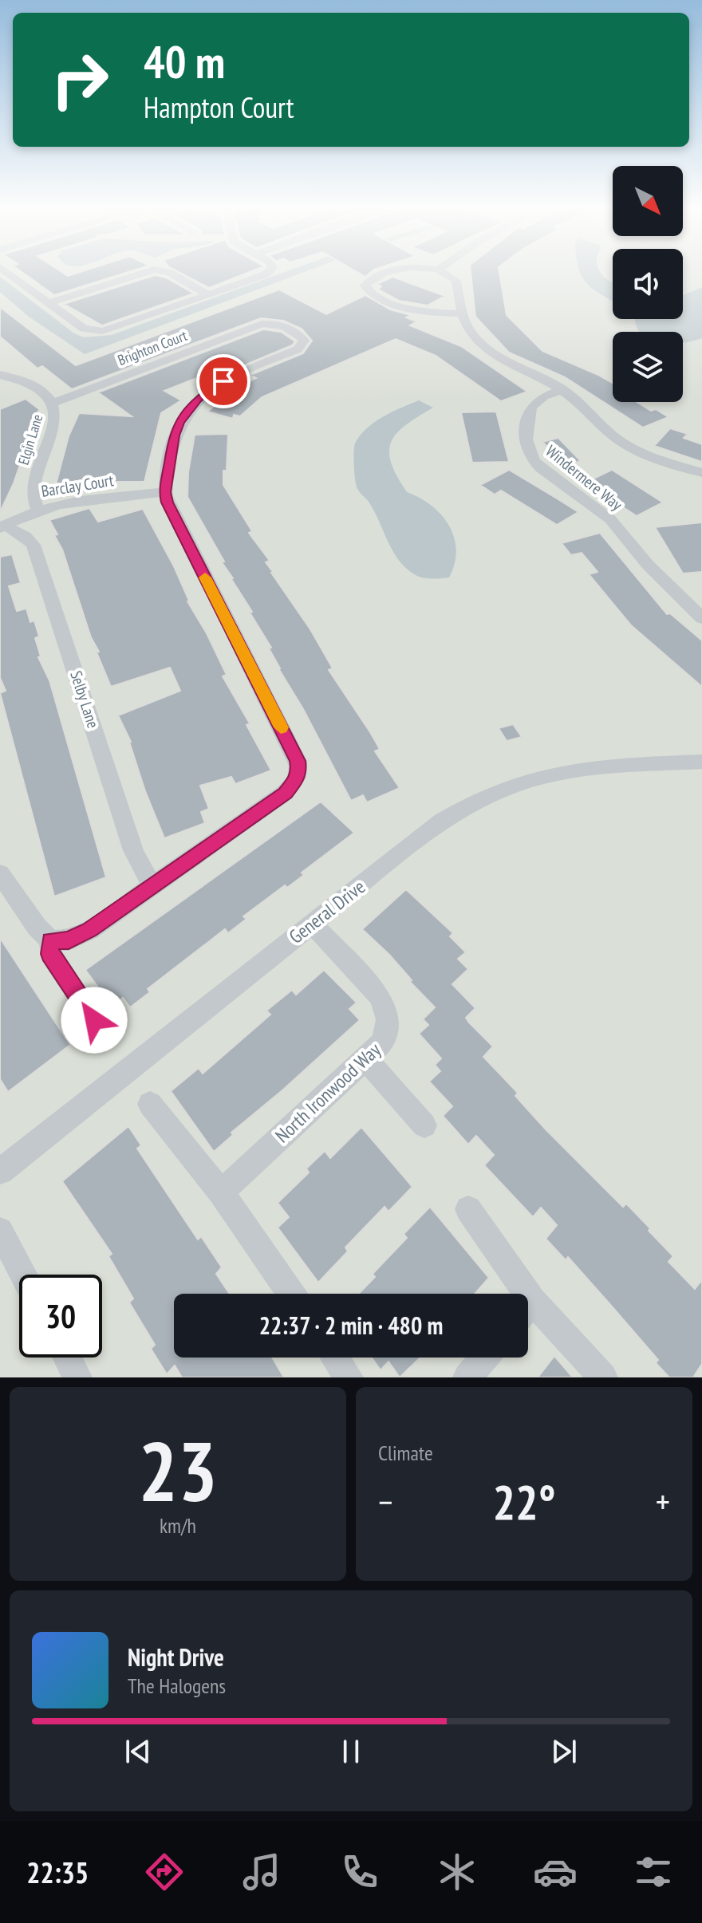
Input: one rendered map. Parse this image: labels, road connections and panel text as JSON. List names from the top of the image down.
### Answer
{
  "streets": {
    "street": [
      "Brighton Court",
      "Elgin Lane",
      "Windermere Way",
      "Barclay Court",
      "Selby Lane",
      "General Drive",
      "North Ironwood Way"
    ]
  },
  "crossings": [
    ["Brighton Court", "Elgin Lane"],
    ["Brighton Court", "Barclay Court"],
    ["Elgin Lane", "Barclay Court"],
    ["Barclay Court", "Selby Lane"],
    ["General Drive", "North Ironwood Way"]
  ],
  "north": "bottom right",
  "page": {
    "turn": ["40 m", "Hampton Court"],
    "limit": "30",
    "trip": "22:37 · 2 min · 480 m",
    "tile": [
      ["23", "km/h"],
      "Climate"
    ],
    "heat": ["−", "22°", "+"],
    "song": ["Night Drive", "The Halogens"],
    "tabs": "22:35"
  }
}
